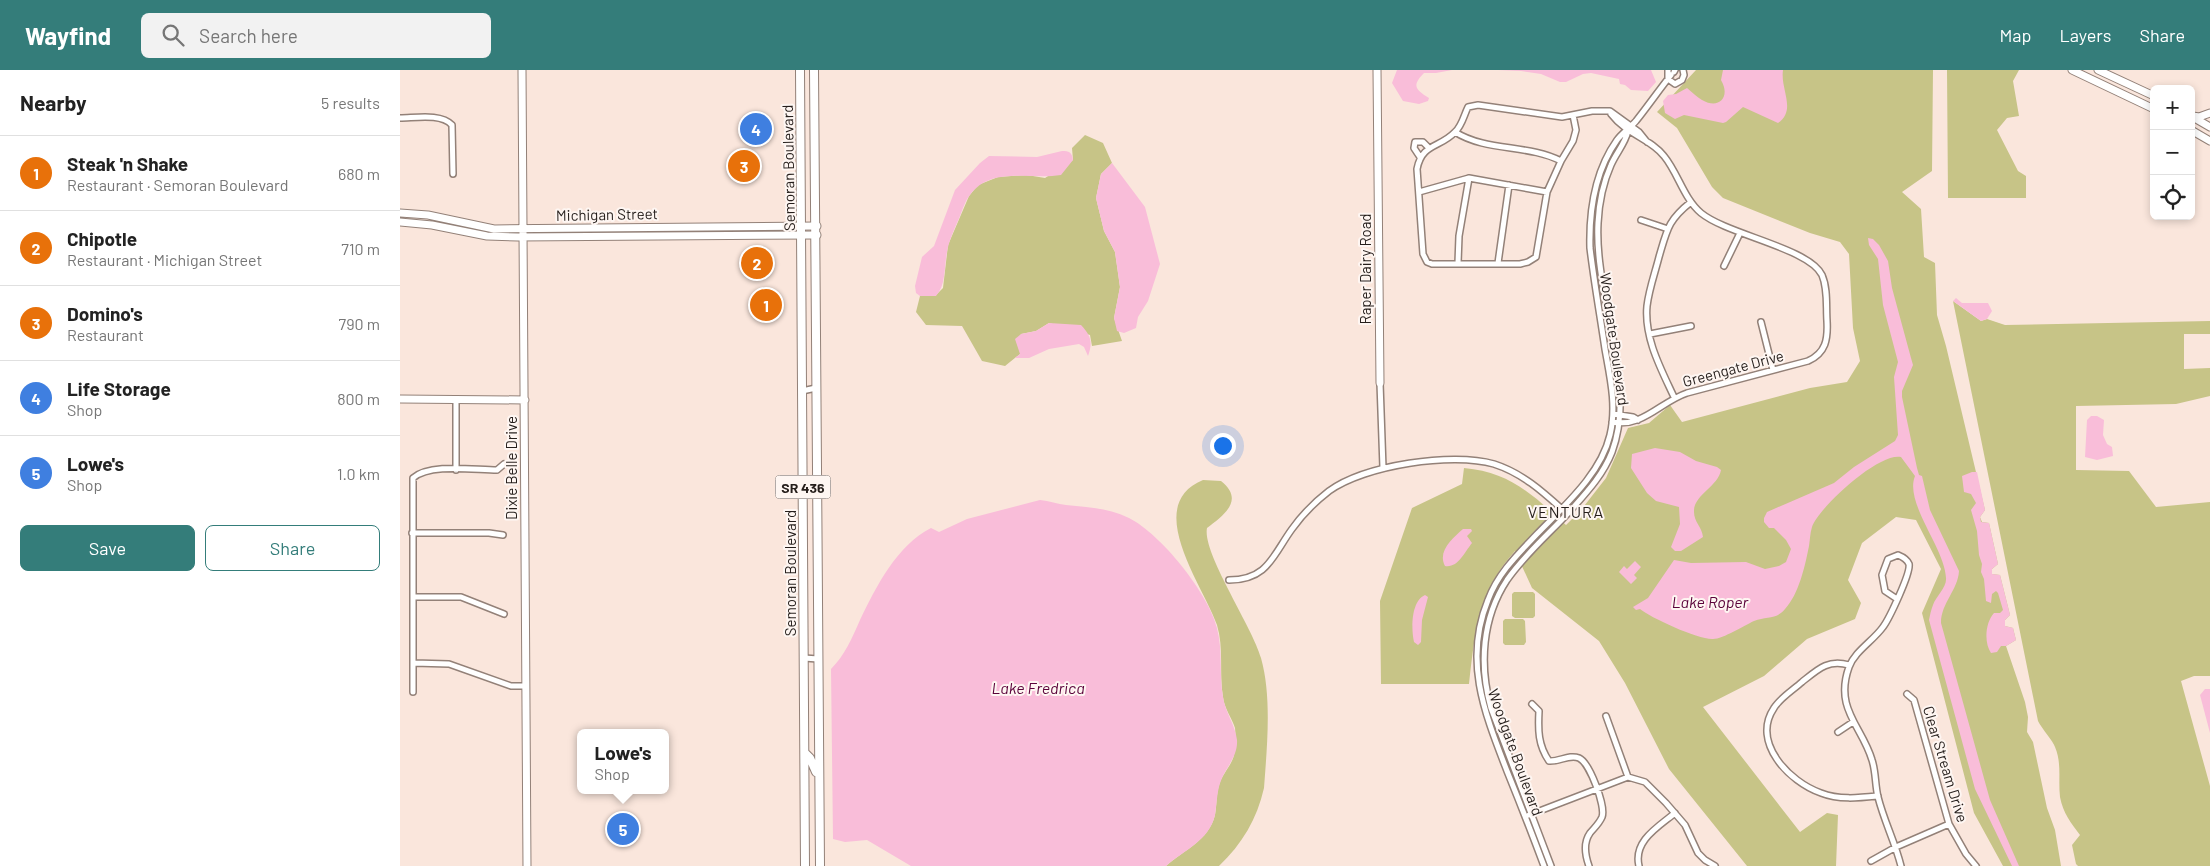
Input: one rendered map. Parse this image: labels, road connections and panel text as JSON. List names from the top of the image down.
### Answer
{
  "streets": {
    "main road": ["Semoran Boulevard", "SR 436"],
    "street": [
      "Michigan Street",
      "Raper Dairy Road",
      "Woodgate Boulevard",
      "Greengate Drive",
      "Dixie Belle Drive",
      "Clear Stream Drive"
    ]
  },
  "crossings": [
    ["Semoran Boulevard", "Michigan Street"],
    ["Michigan Street", "Dixie Belle Drive"],
    ["Woodgate Boulevard", "Greengate Drive"]
  ],
  "districts": ["VENTURA"],
  "water": ["Lake Roper", "Lake Fredrica"],
  "page": {
    "header": "Wayfind",
    "search": "Search here",
    "nav": ["Map", "Layers", "Share"],
    "heading": ["Nearby", "5 results"],
    "map_buttons": ["+", "−"],
    "pins": [
      "4",
      "3",
      "2",
      "1",
      "5"
    ],
    "list": [
      {
        "mark": "1",
        "name": "Steak 'n Shake",
        "note": "Restaurant · Semoran Boulevard",
        "value": "680 m"
      },
      {
        "mark": "2",
        "name": "Chipotle",
        "note": "Restaurant · Michigan Street",
        "value": "710 m"
      },
      {
        "mark": "3",
        "name": "Domino's",
        "note": "Restaurant",
        "value": "790 m"
      },
      {
        "mark": "4",
        "name": "Life Storage",
        "note": "Shop",
        "value": "800 m"
      },
      {
        "mark": "5",
        "name": "Lowe's",
        "note": "Shop",
        "value": "1.0 km"
      }
    ],
    "buttons": ["Save", "Share"],
    "popup": ["Lowe's", "Shop"]
  }
}
